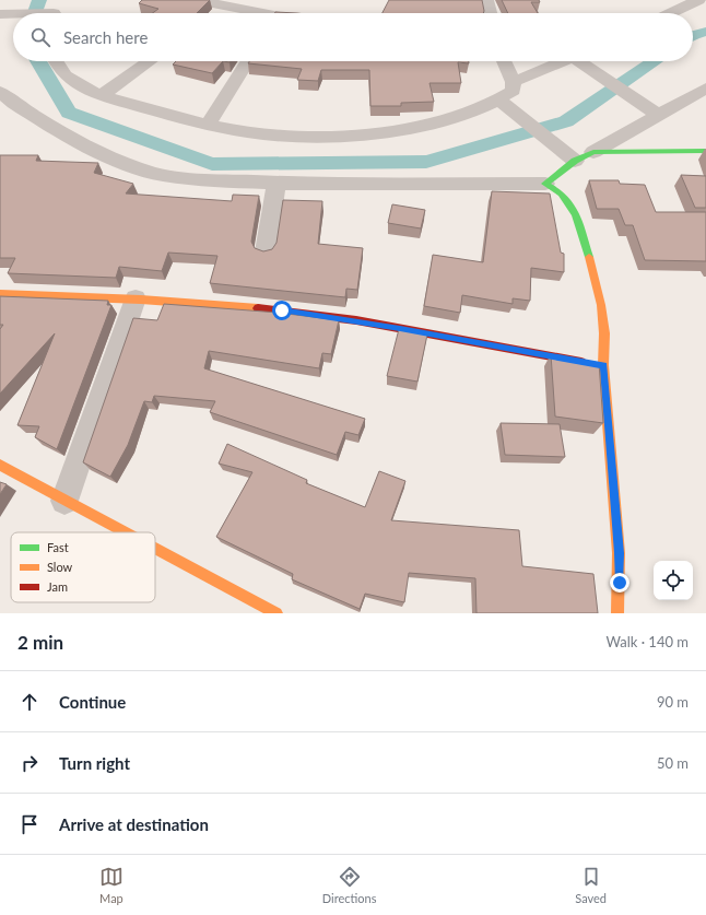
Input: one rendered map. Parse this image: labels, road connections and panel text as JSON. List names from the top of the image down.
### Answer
{
  "legend": ["Fast", "Slow", "Jam"],
  "page": {
    "search": "Search here",
    "heading": ["2 min", "Walk · 140 m"],
    "list": [
      ["Continue", "90 m"],
      ["Turn right", "50 m"],
      "Arrive at destination"
    ],
    "nav": ["Map", "Directions", "Saved"]
  }
}
